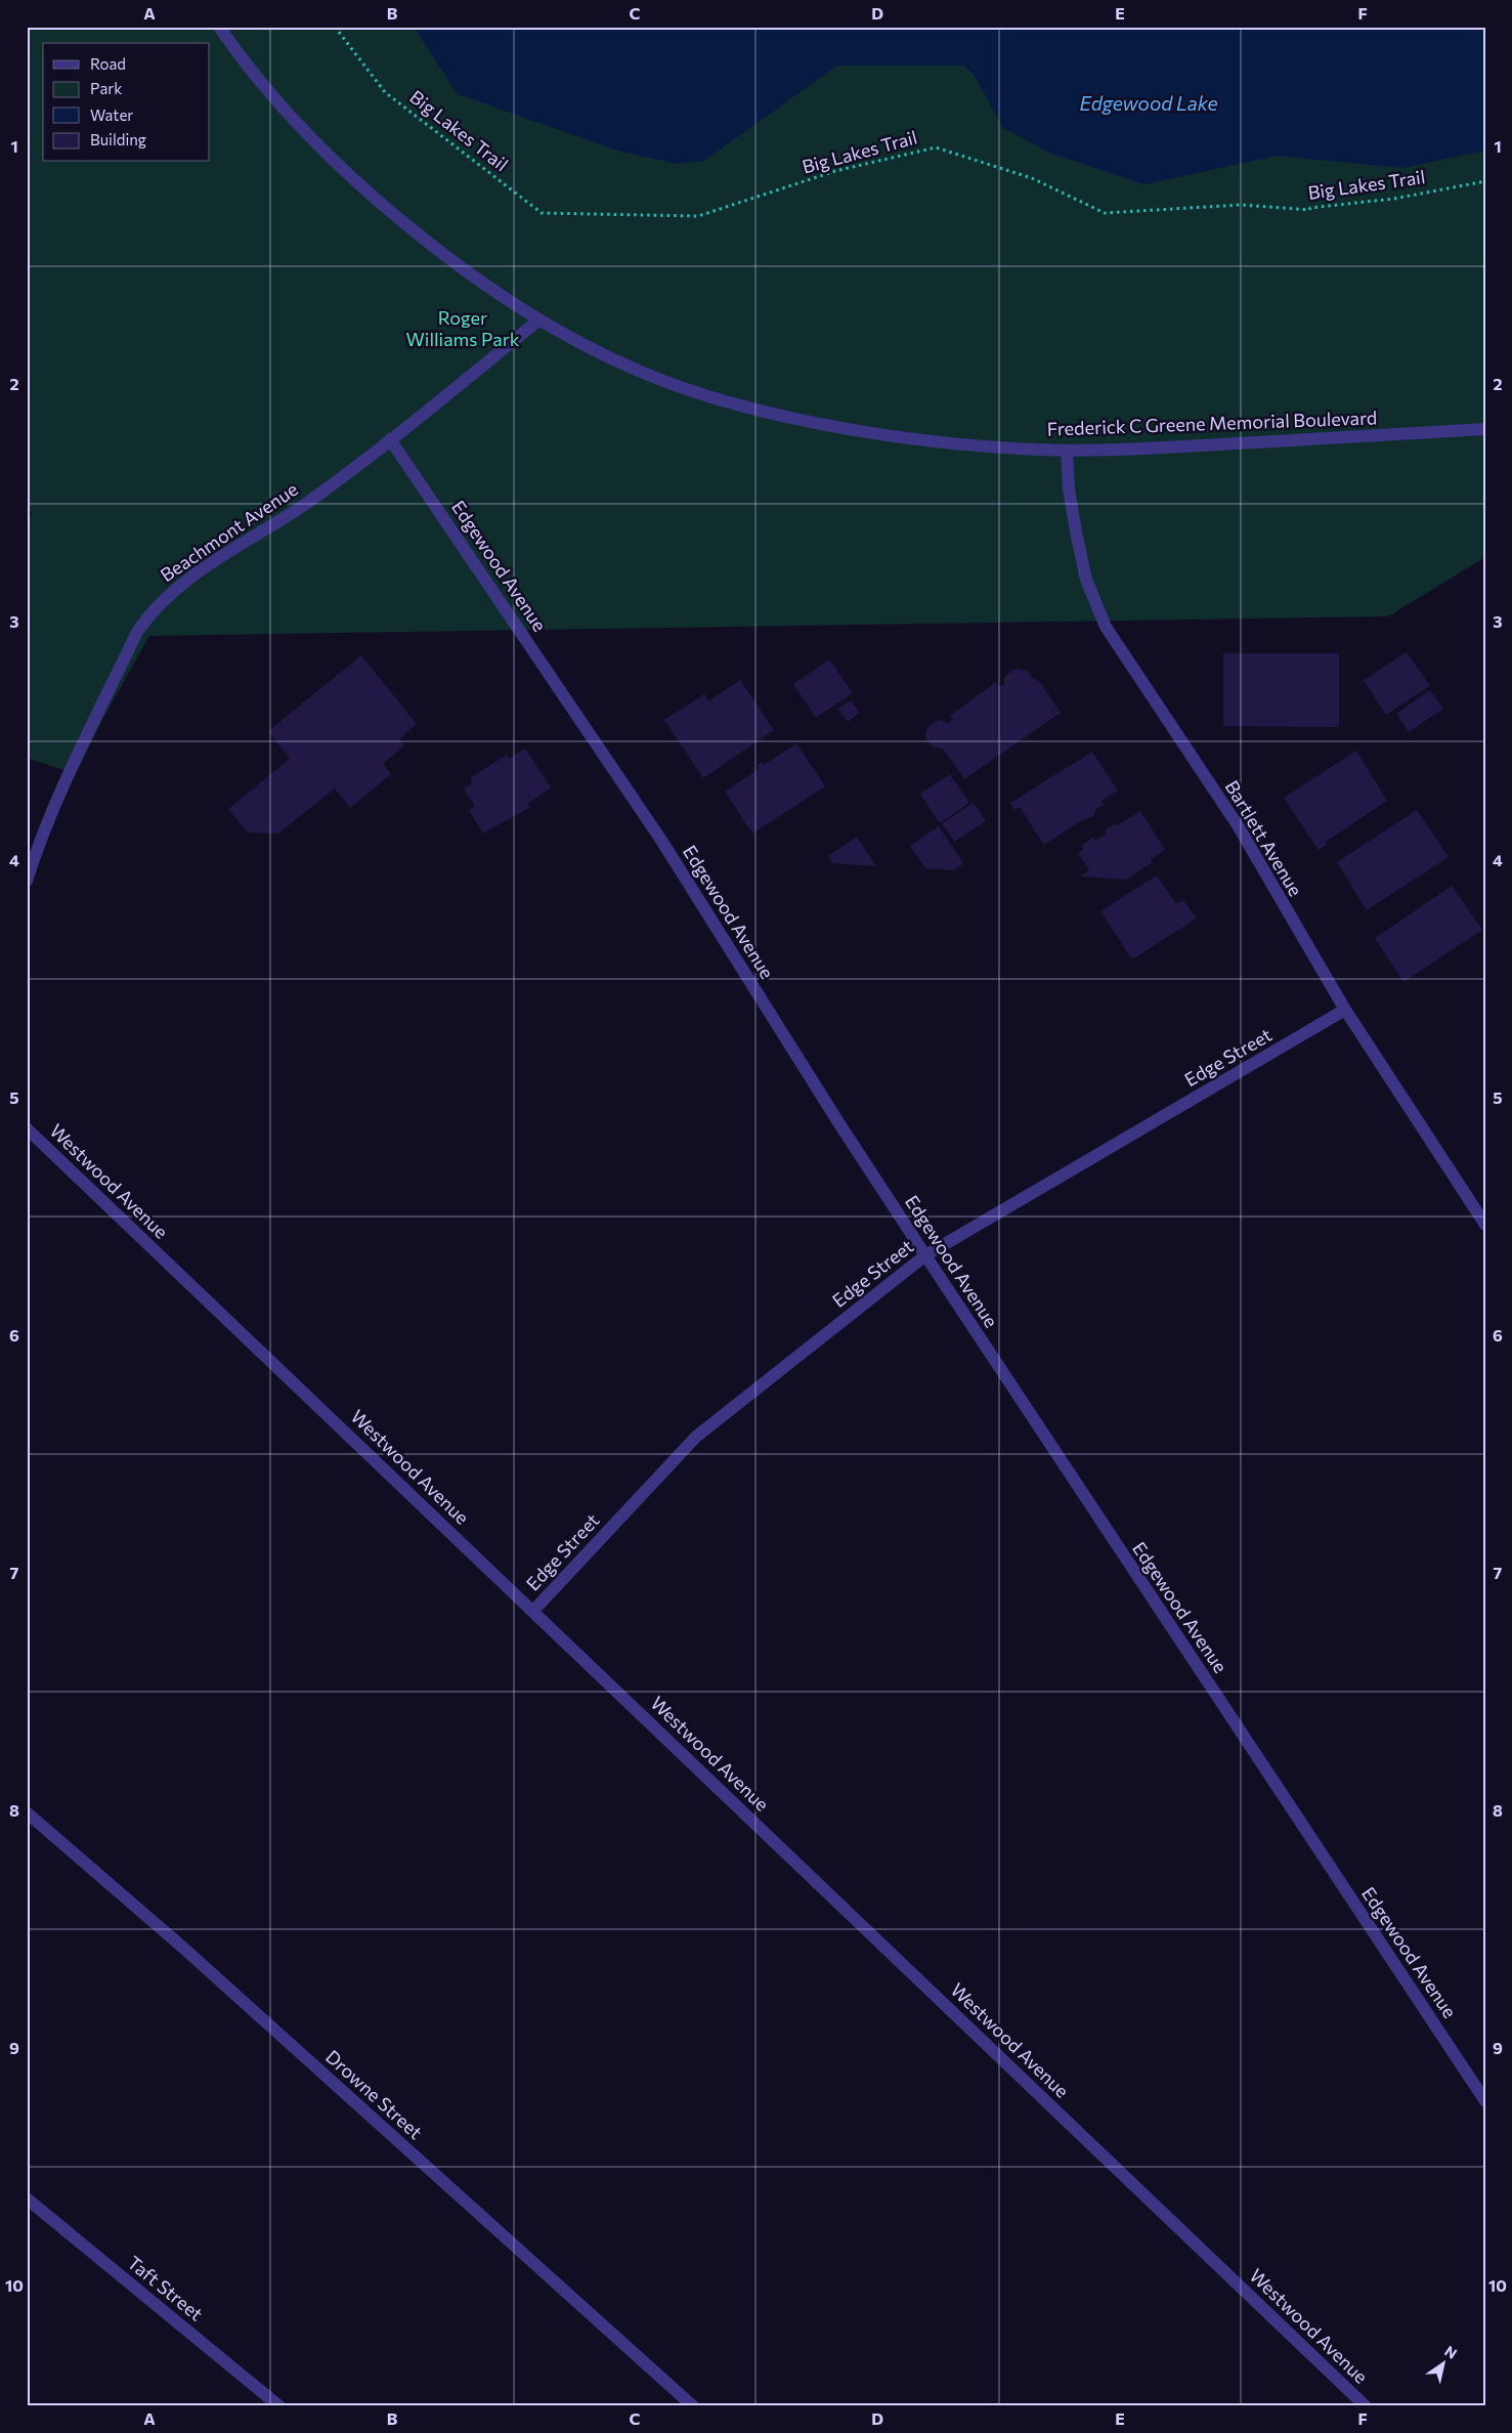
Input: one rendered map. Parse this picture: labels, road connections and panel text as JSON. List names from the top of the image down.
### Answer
{
  "streets": {
    "street": [
      "Frederick C Greene Memorial Boulevard",
      "Beachmont Avenue",
      "Edgewood Avenue",
      "Bartlett Avenue",
      "Edge Street",
      "Westwood Avenue",
      "Drowne Street",
      "Taft Street"
    ],
    "path": ["Big Lakes Trail"]
  },
  "crossings": [
    ["Frederick C Greene Memorial Boulevard", "Beachmont Avenue"],
    ["Frederick C Greene Memorial Boulevard", "Bartlett Avenue"],
    ["Beachmont Avenue", "Edgewood Avenue"],
    ["Edgewood Avenue", "Edge Street"],
    ["Bartlett Avenue", "Edge Street"],
    ["Edge Street", "Westwood Avenue"]
  ],
  "water": ["Edgewood Lake"],
  "parks": ["Roger Williams Park"],
  "legend": [
    "Road",
    "Park",
    "Water",
    "Building"
  ],
  "north": "top right",
  "grid": {
    "columns": [
      "A",
      "B",
      "C",
      "D",
      "E",
      "F"
    ],
    "rows": [
      "1",
      "2",
      "3",
      "4",
      "5",
      "6",
      "7",
      "8",
      "9",
      "10"
    ]
  }
}
